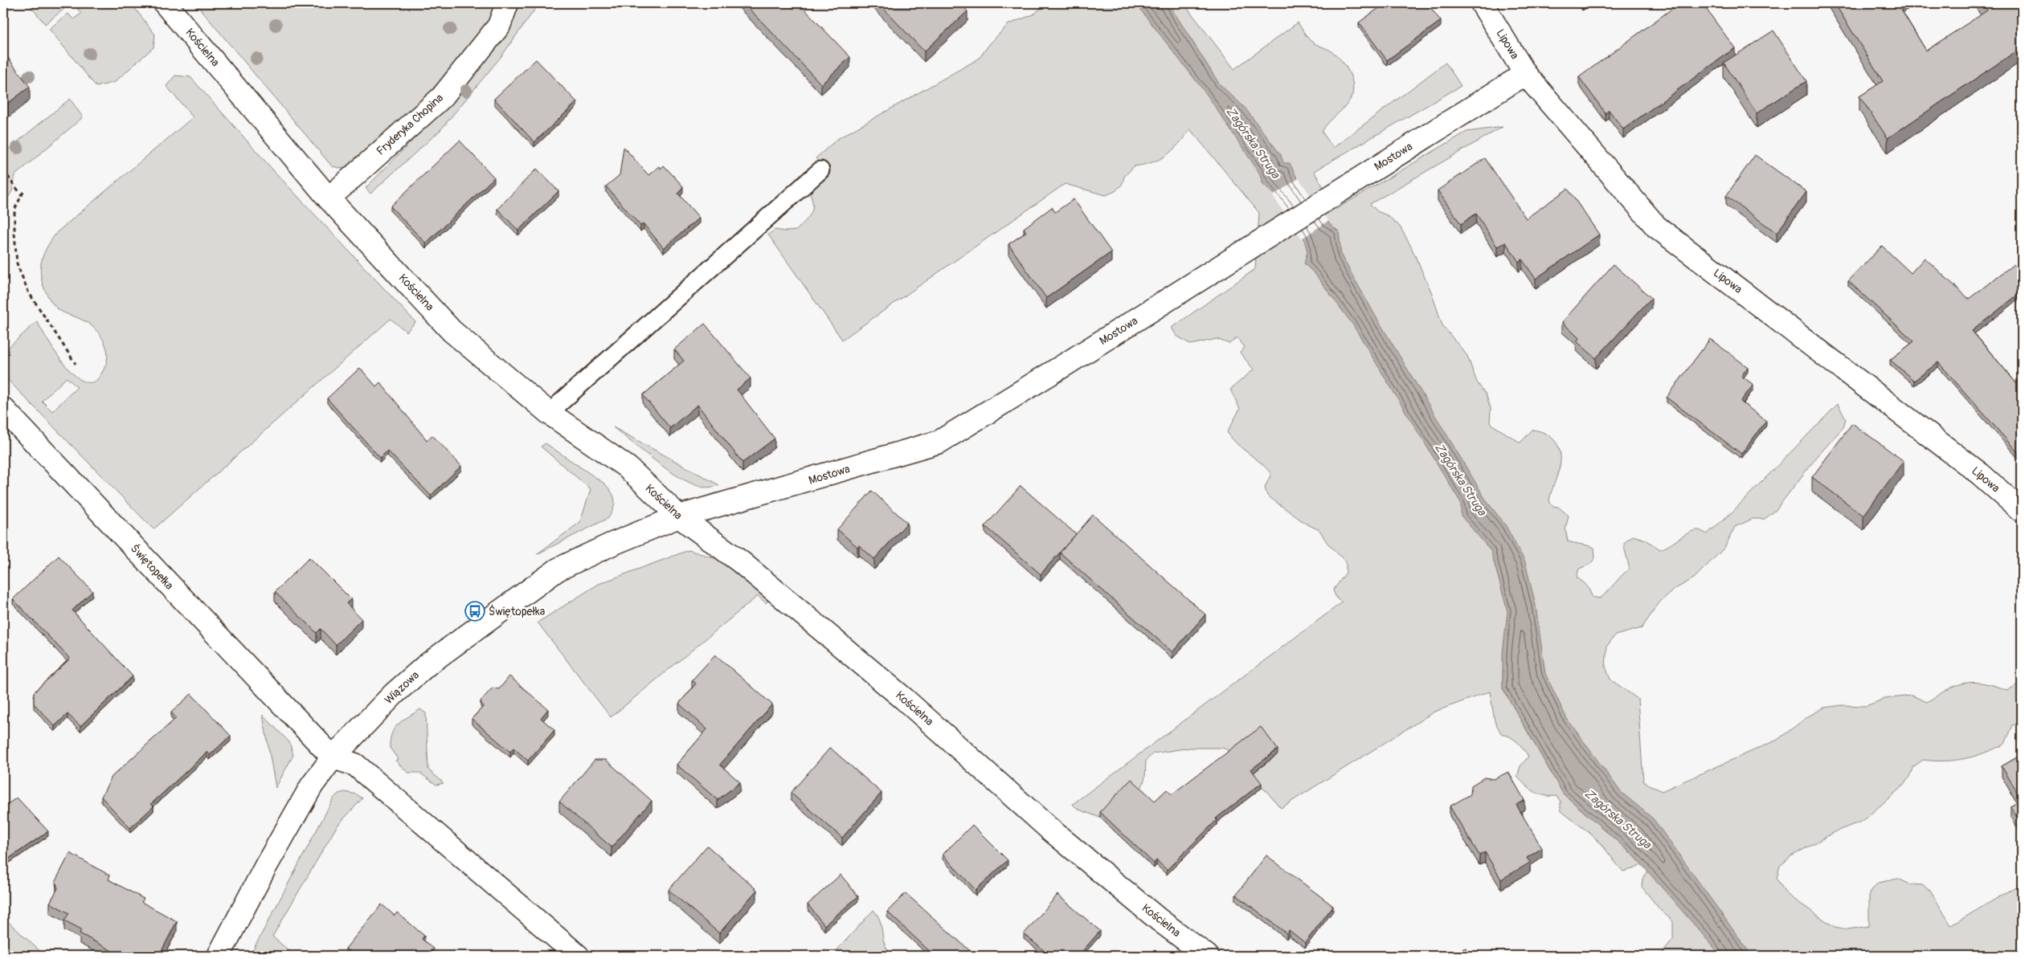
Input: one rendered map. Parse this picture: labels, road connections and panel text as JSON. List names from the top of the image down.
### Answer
{
  "streets": {
    "street": [
      "Lipowa",
      "Kościelna",
      "Fryderyka Chopina",
      "Mostowa",
      "Świętopełka",
      "Wiązowa"
    ]
  },
  "crossings": [
    ["Lipowa", "Mostowa"],
    ["Kościelna", "Fryderyka Chopina"],
    ["Kościelna", "Mostowa"],
    ["Kościelna", "Wiązowa"],
    ["Mostowa", "Wiązowa"],
    ["Świętopełka", "Wiązowa"]
  ],
  "water": ["Zagórska Struga"],
  "places": {
    "bus stop": ["Świętopełka"]
  }
}
